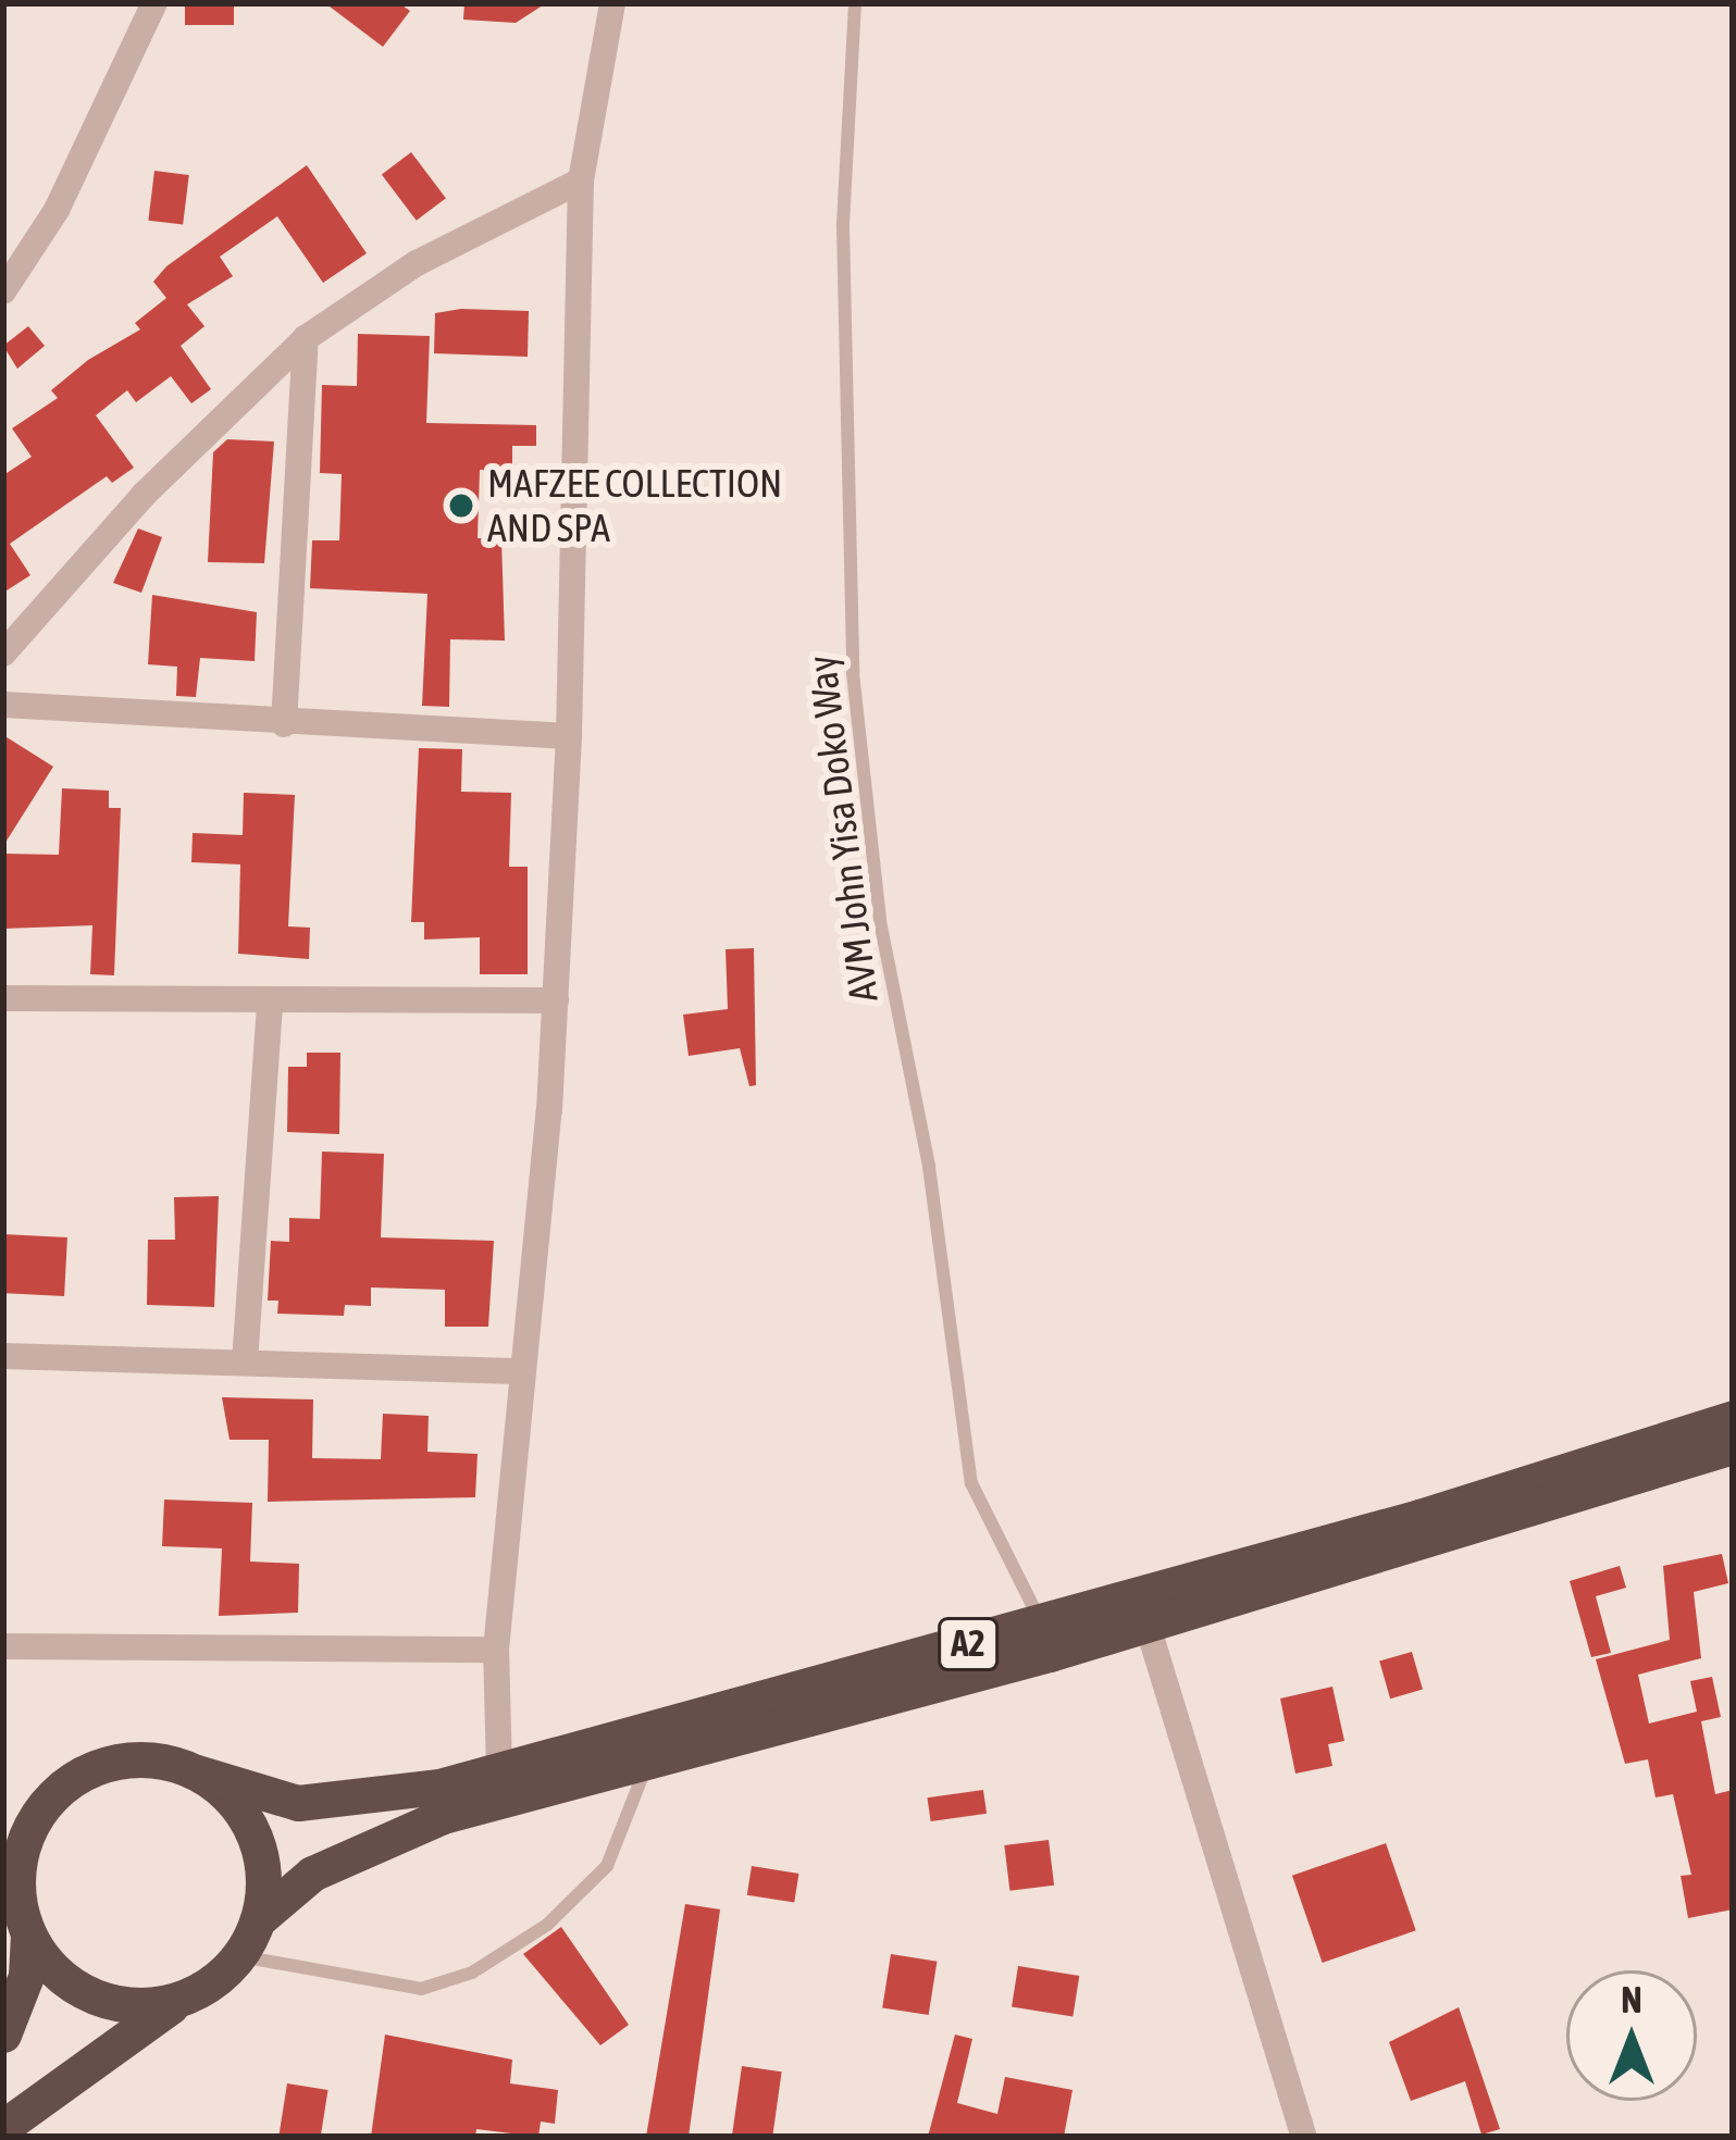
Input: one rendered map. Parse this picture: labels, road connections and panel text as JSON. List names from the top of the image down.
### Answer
{
  "streets": {
    "highway": ["A2"],
    "lane": ["AVM John Yisa Doko Way"]
  },
  "crossings": [
    ["AVM John Yisa Doko Way", "A2"]
  ],
  "places": ["MAFZEE COLLECTION AND SPA"],
  "north": "top"
}
